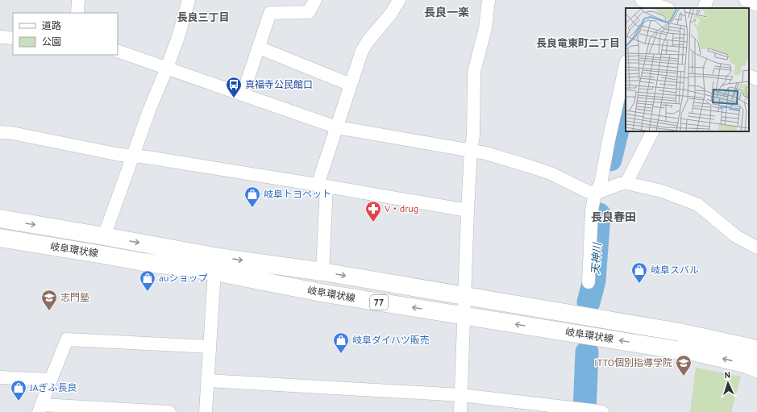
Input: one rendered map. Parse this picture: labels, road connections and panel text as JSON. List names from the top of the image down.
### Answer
{
  "streets": {
    "main road": ["岐阜環状線", "77"]
  },
  "districts": [
    "長良一楽",
    "長良三丁目",
    "長良竜東町二丁目",
    "長良春田"
  ],
  "water": ["天神川"],
  "places": {
    "bus stop": ["真福寺公民館口"],
    "shop": [
      "岐阜トヨペット",
      "岐阜スバル",
      "auショップ",
      "岐阜ダイハツ販売",
      "JAぎふ長良"
    ],
    "pharmacy": ["V・drug"],
    "school or university": ["志門塾", "ITTO個別指導学院"]
  },
  "legend": ["道路", "公園"],
  "north": "top"
}
